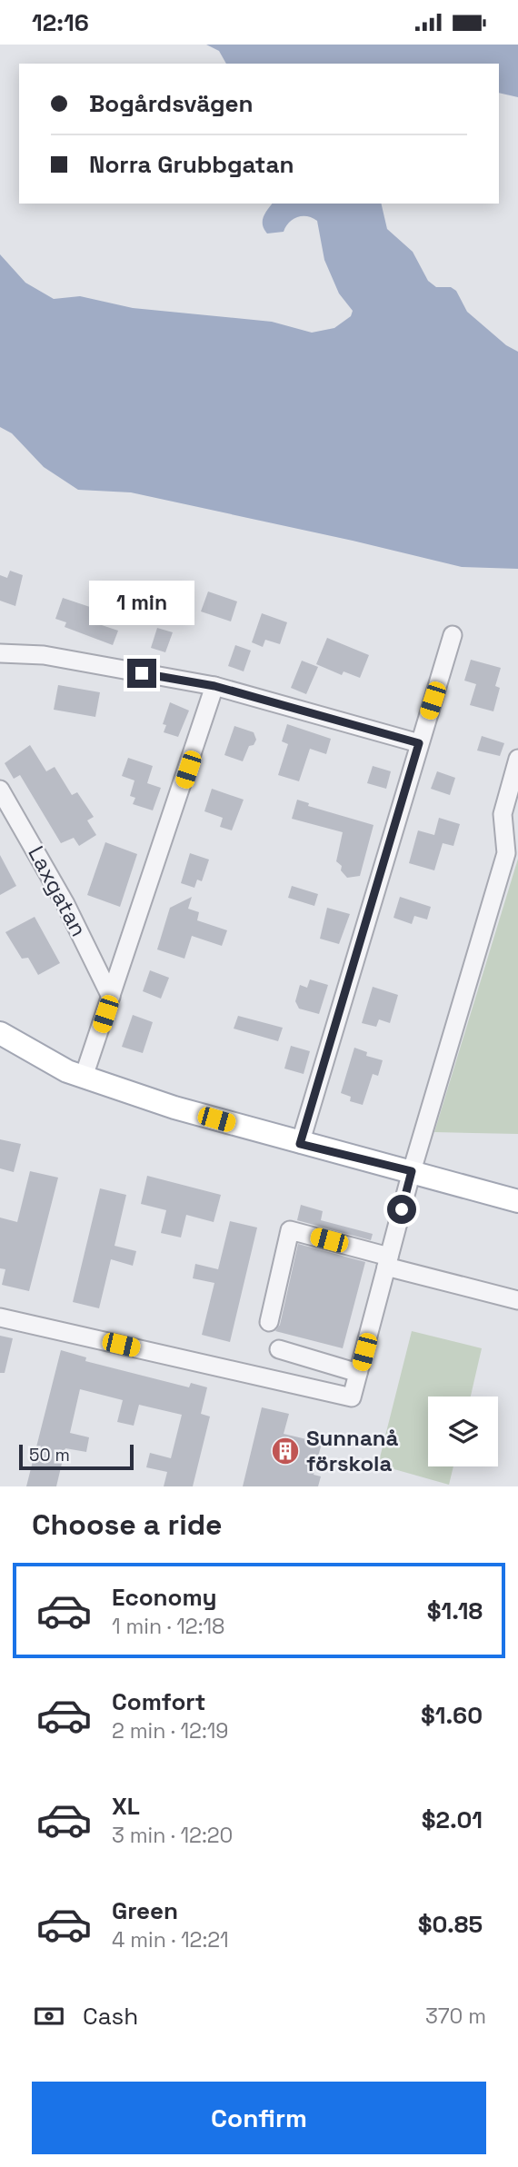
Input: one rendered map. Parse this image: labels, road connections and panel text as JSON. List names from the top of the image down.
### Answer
{
  "streets": {
    "street": ["Laxgatan"]
  },
  "places": {
    "building": ["Sunnanå förskola"]
  },
  "scale_bar": "50 m",
  "page": {
    "status": "12:16",
    "banner": ["Bogårdsvägen", "Norra Grubbgatan"],
    "bubble": "1 min",
    "scale": "50 m",
    "heading": "Choose a ride",
    "list": [
      {
        "name": "Economy",
        "note": "1 min · 12:18",
        "value": "$1.18"
      },
      {
        "name": "Comfort",
        "note": "2 min · 12:19",
        "value": "$1.60"
      },
      {
        "name": "XL",
        "note": "3 min · 12:20",
        "value": "$2.01"
      },
      {
        "name": "Green",
        "note": "4 min · 12:21",
        "value": "$0.85"
      }
    ],
    "pay": ["Cash", "370 m"],
    "buttons": "Confirm"
  }
}
